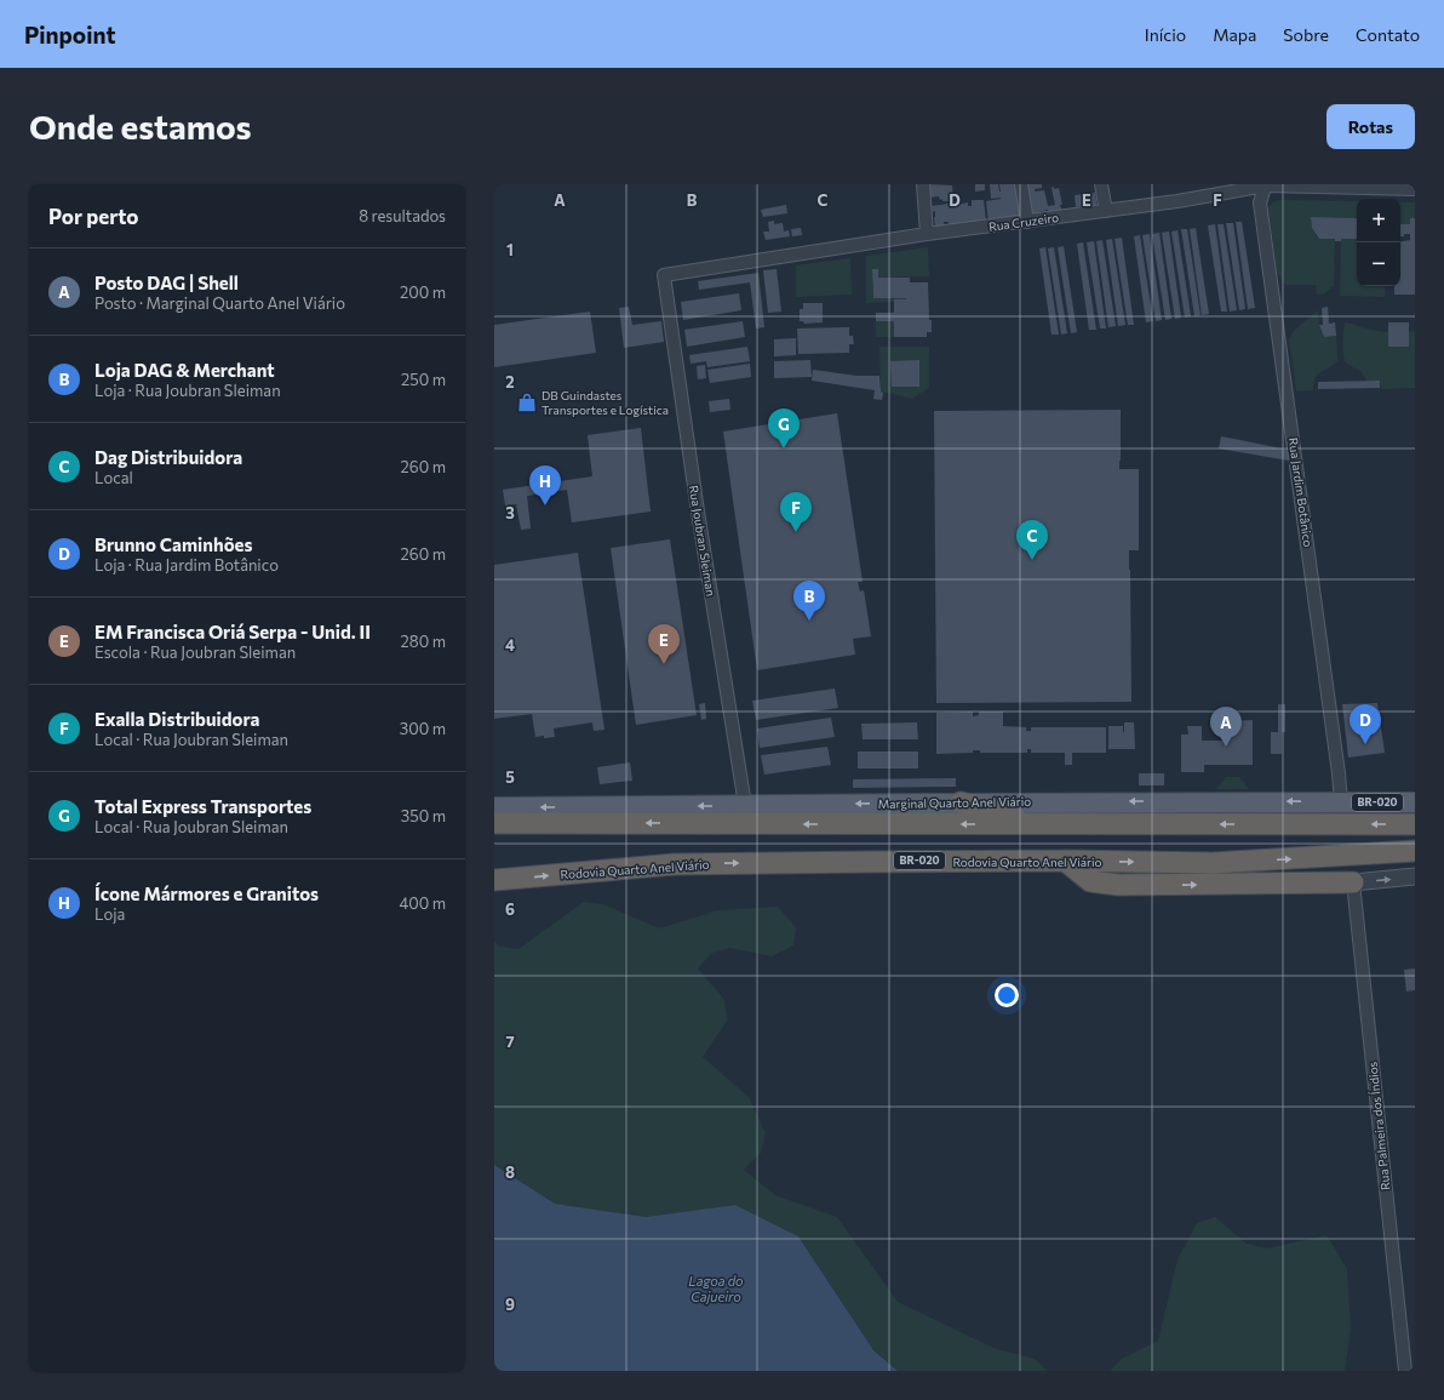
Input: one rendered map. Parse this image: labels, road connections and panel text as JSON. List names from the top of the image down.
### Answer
{
  "streets": {
    "highway": ["BR-020", "Rodovia Quarto Anel Viário"],
    "main road": ["Marginal Quarto Anel Viário"],
    "street": [
      "Rua Cruzeiro",
      "Rua Jardim Botânico",
      "Rua Joubran Sleiman",
      "Rua Palmeira dos Índios"
    ]
  },
  "crossings": [
    ["Rua Cruzeiro", "Rua Jardim Botânico"],
    ["Rua Cruzeiro", "Rua Joubran Sleiman"],
    ["Rua Jardim Botânico", "Marginal Quarto Anel Viário"],
    ["Rua Joubran Sleiman", "Marginal Quarto Anel Viário"]
  ],
  "one_way": ["Marginal Quarto Anel Viário"],
  "water": ["Lagoa do Cajueiro"],
  "places": {
    "shop": ["DB Guindastes Transportes e Logística"]
  },
  "page": {
    "header": "Pinpoint",
    "nav": [
      "Início",
      "Mapa",
      "Sobre",
      "Contato"
    ],
    "buttons": "Rotas",
    "title": "Onde estamos",
    "heading": ["Por perto", "8 resultados"],
    "map_buttons": ["+", "−"],
    "list": [
      {
        "mark": "A",
        "name": "Posto DAG | Shell",
        "note": "Posto · Marginal Quarto Anel Viário",
        "value": "200 m"
      },
      {
        "mark": "B",
        "name": "Loja DAG & Merchant",
        "note": "Loja · Rua Joubran Sleiman",
        "value": "250 m"
      },
      {
        "mark": "C",
        "name": "Dag Distribuidora",
        "note": "Local",
        "value": "260 m"
      },
      {
        "mark": "D",
        "name": "Brunno Caminhões",
        "note": "Loja · Rua Jardim Botânico",
        "value": "260 m"
      },
      {
        "mark": "E",
        "name": "EM Francisca Oriá Serpa - Unid. II",
        "note": "Escola · Rua Joubran Sleiman",
        "value": "280 m"
      },
      {
        "mark": "F",
        "name": "Exalla Distribuidora",
        "note": "Local · Rua Joubran Sleiman",
        "value": "300 m"
      },
      {
        "mark": "G",
        "name": "Total Express Transportes",
        "note": "Local · Rua Joubran Sleiman",
        "value": "350 m"
      },
      {
        "mark": "H",
        "name": "Ícone Mármores e Granitos",
        "note": "Loja",
        "value": "400 m"
      }
    ],
    "pins": [
      "G",
      "H",
      "F",
      "C",
      "B",
      "E",
      "D",
      "A"
    ]
  },
  "grid": {
    "columns": [
      "A",
      "B",
      "C",
      "D",
      "E",
      "F"
    ],
    "rows": [
      "1",
      "2",
      "3",
      "4",
      "5",
      "6",
      "7",
      "8",
      "9"
    ]
  }
}
